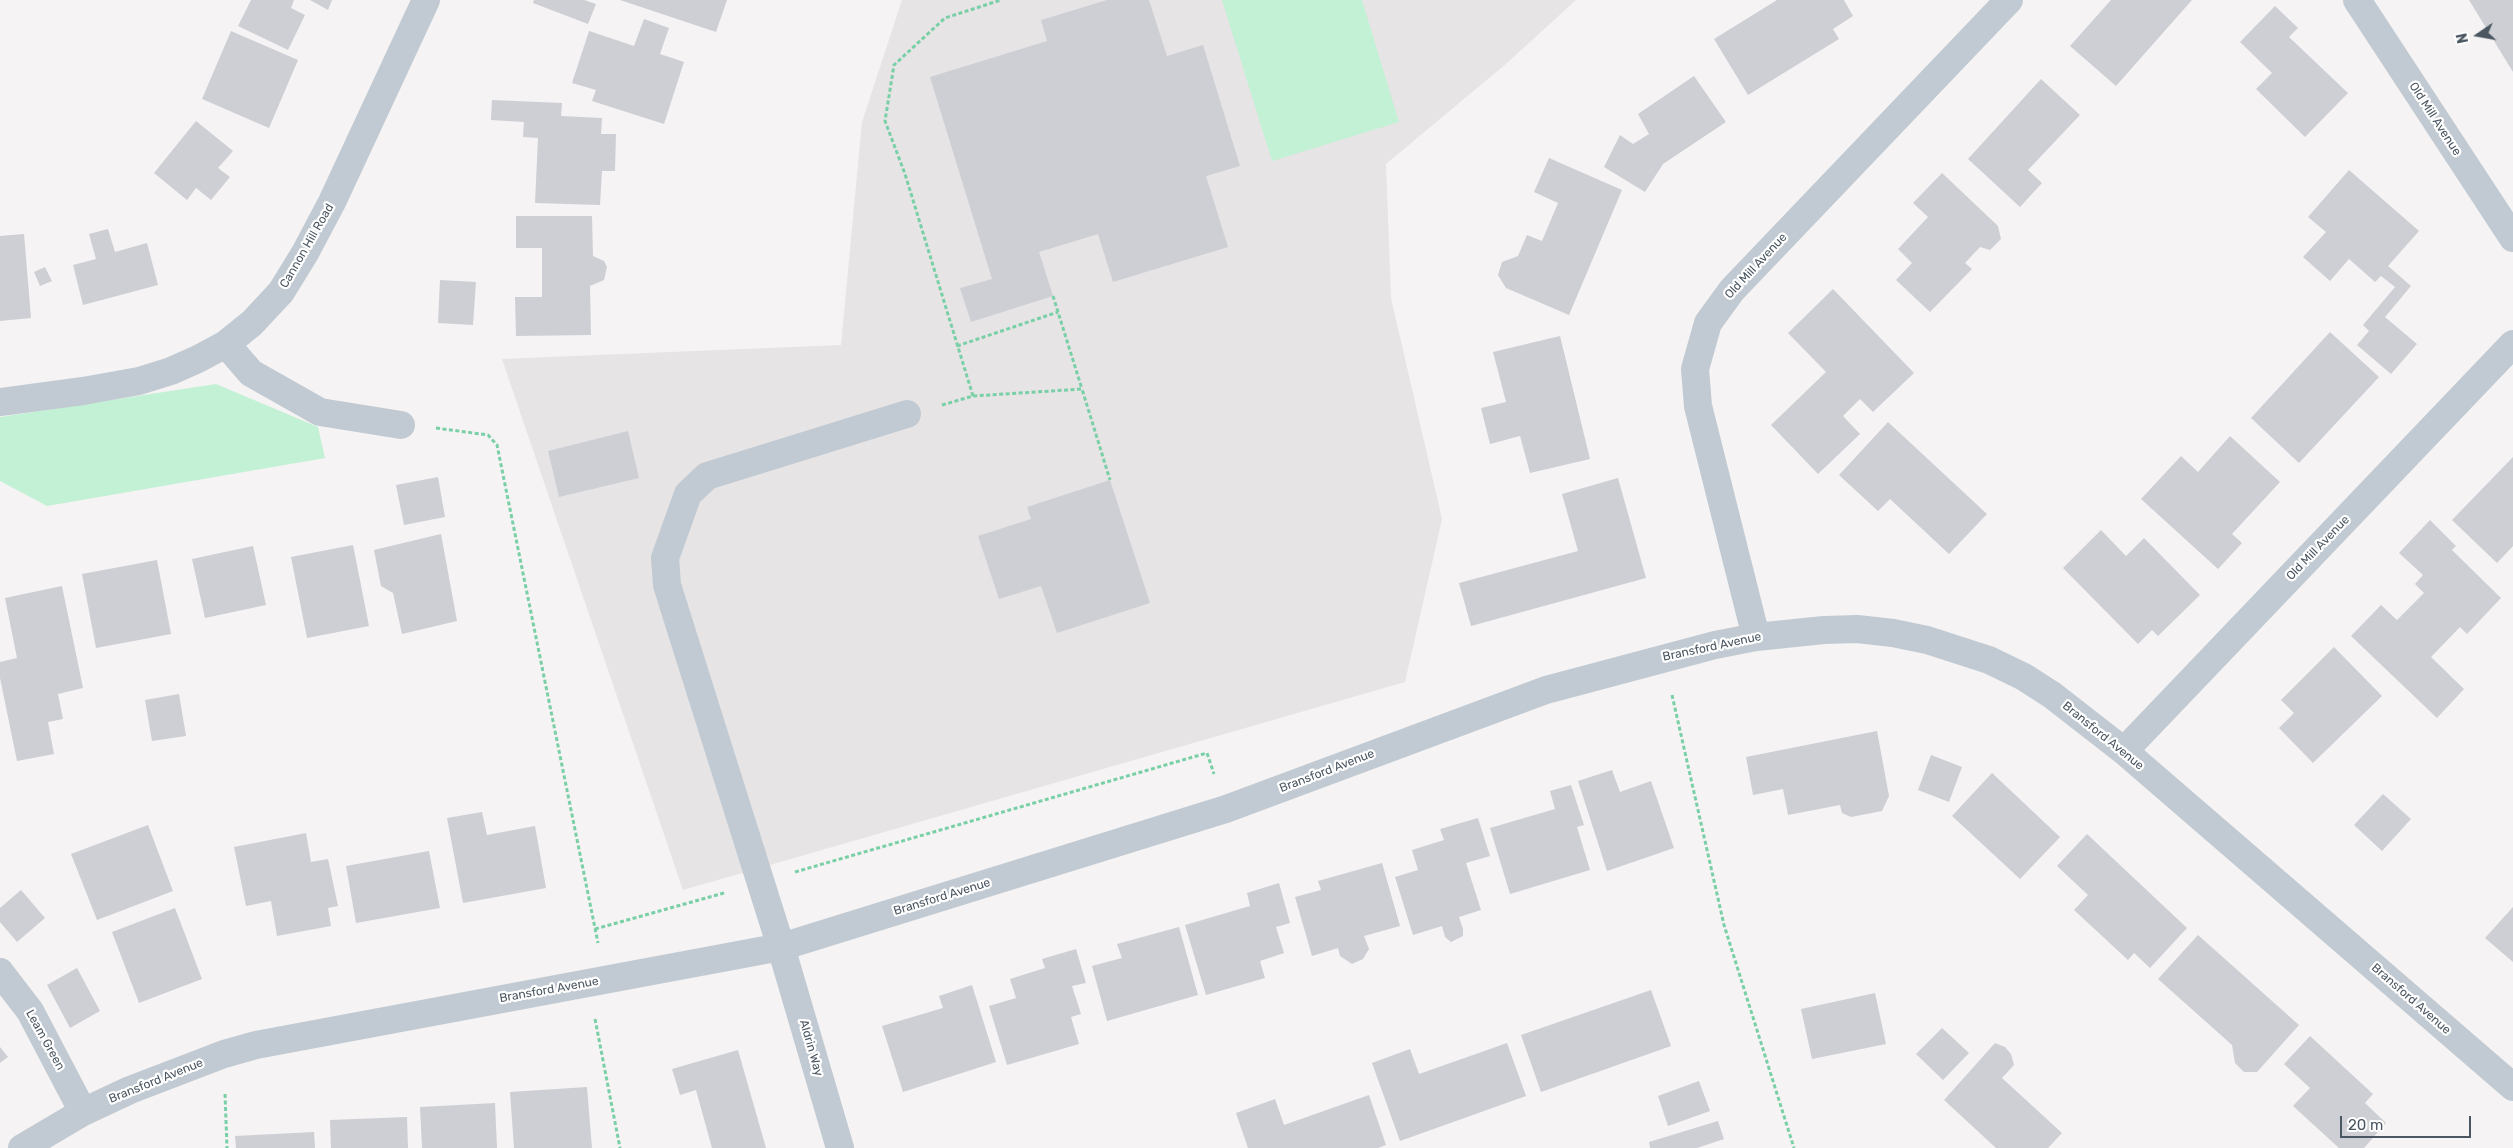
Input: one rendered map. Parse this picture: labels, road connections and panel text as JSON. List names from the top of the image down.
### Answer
{
  "streets": {
    "street": [
      "Old Mill Avenue",
      "Cannon Hill Road",
      "Bransford Avenue",
      "Leam Green",
      "Aldrin Way"
    ]
  },
  "crossings": [
    ["Old Mill Avenue", "Bransford Avenue"],
    ["Bransford Avenue", "Leam Green"],
    ["Bransford Avenue", "Aldrin Way"]
  ],
  "scale_bar": "20 m",
  "north": "left"
}
